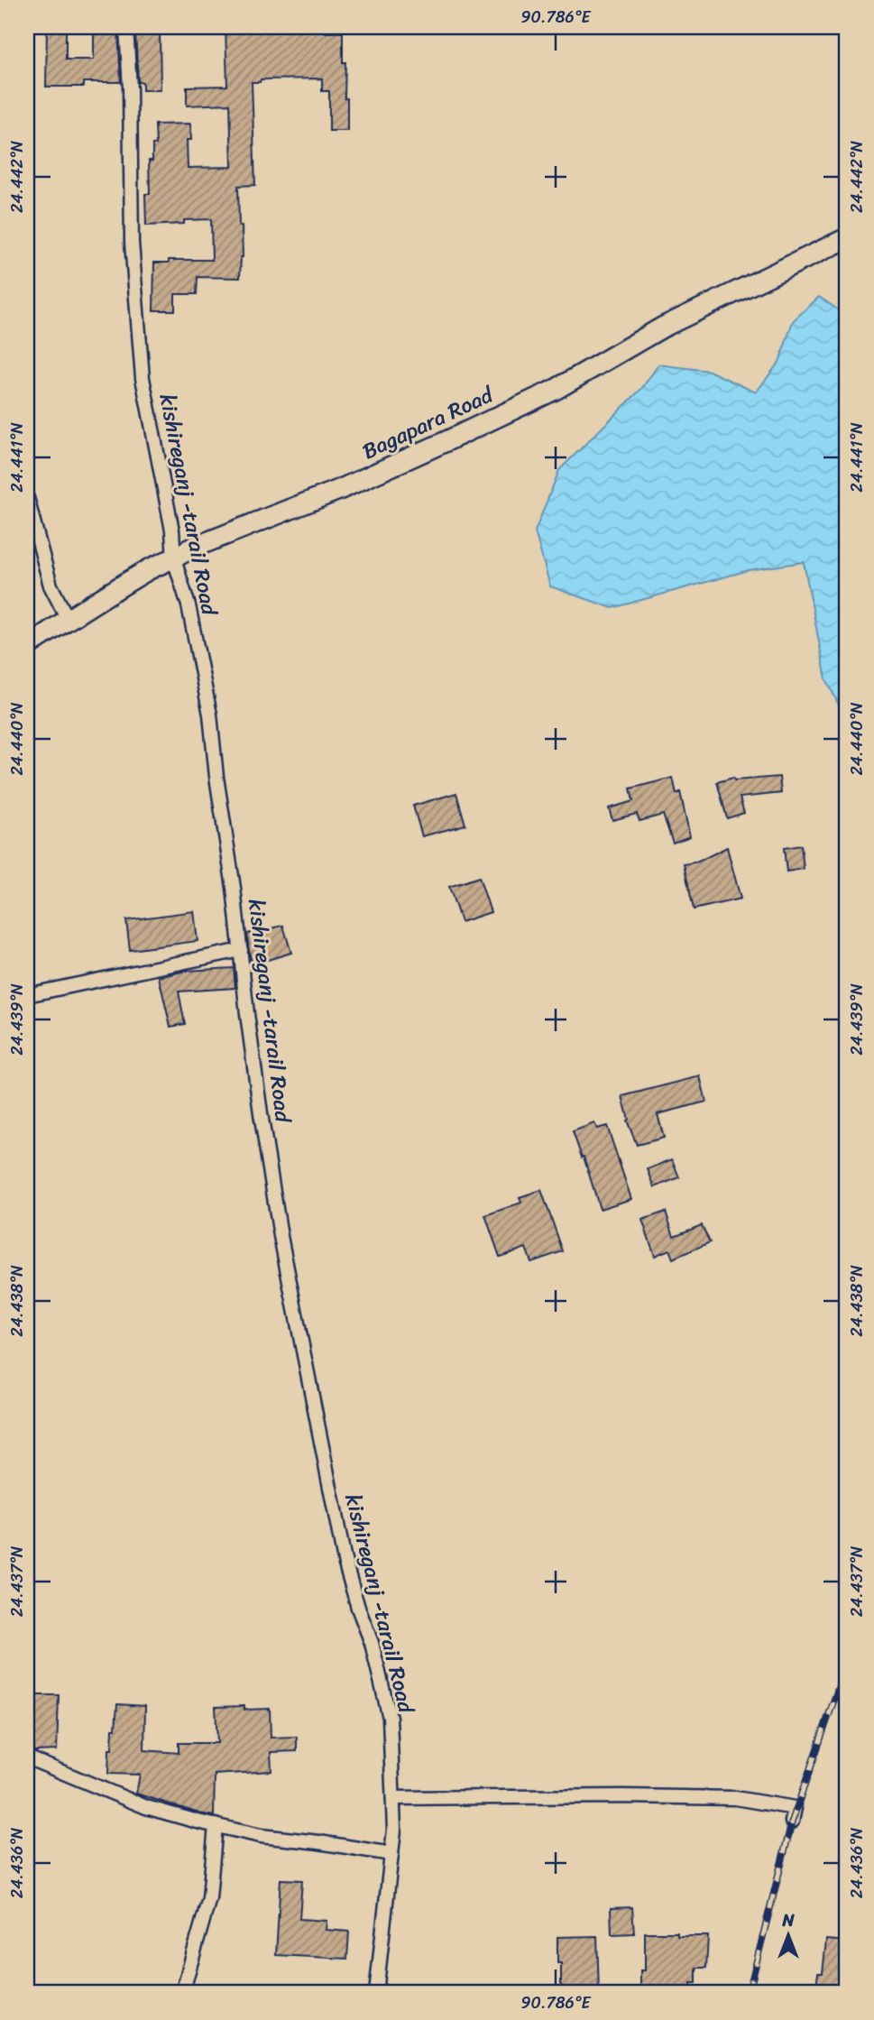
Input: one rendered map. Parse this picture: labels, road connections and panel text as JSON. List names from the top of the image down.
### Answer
{
  "streets": {
    "street": ["Bagapara Road", "kishireganj -tarail Road"]
  },
  "crossings": [
    ["Bagapara Road", "kishireganj -tarail Road"]
  ],
  "north": "top",
  "coordinates": [
    "90.786°E",
    "24.442°N",
    "24.441°N",
    "24.440°N",
    "24.439°N",
    "24.438°N",
    "24.437°N",
    "24.436°N"
  ]
}
